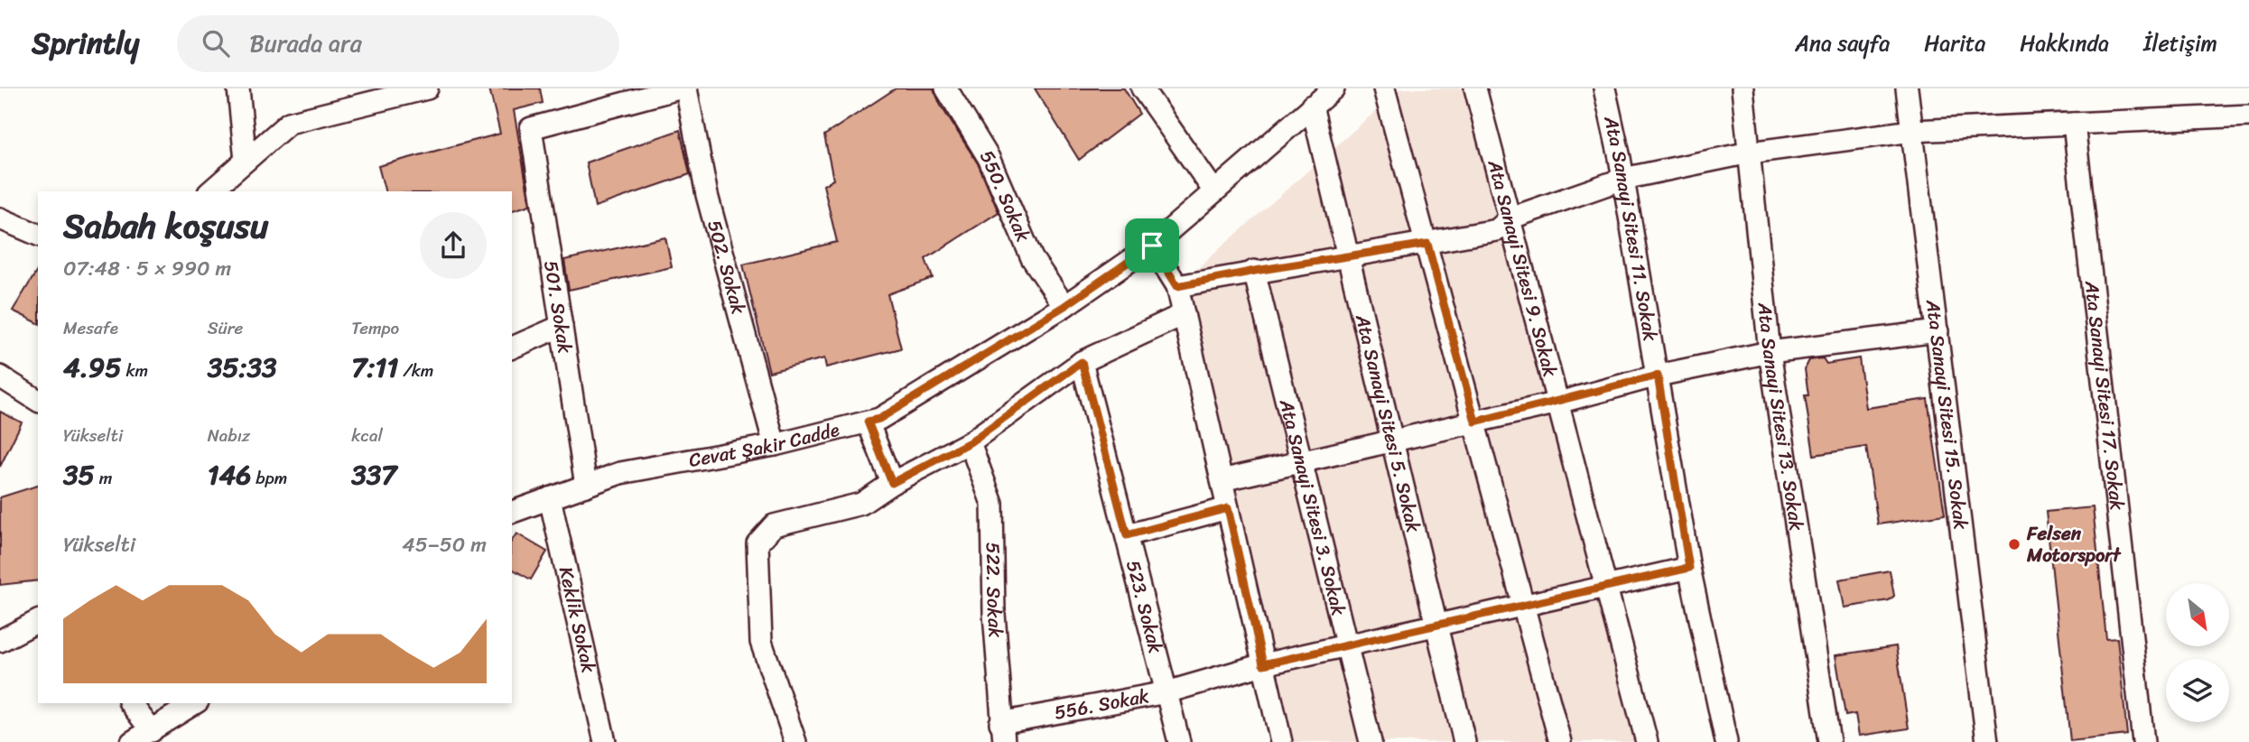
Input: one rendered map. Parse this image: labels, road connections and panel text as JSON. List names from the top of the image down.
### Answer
{
  "streets": {
    "street": [
      "550. Sokak",
      "Ata Sanayi Sitesi 11. Sokak",
      "502. Sokak",
      "Ata Sanayi Sitesi 9. Sokak",
      "501. Sokak",
      "Ata Sanayi Sitesi 17. Sokak",
      "Ata Sanayi Sitesi 15. Sokak",
      "Ata Sanayi Sitesi 13. Sokak",
      "Ata Sanayi Sitesi 5. Sokak",
      "Cevat Şakir Cadde",
      "Ata Sanayi Sitesi 3. Sokak",
      "522. Sokak",
      "523. Sokak",
      "Keklik Sokak",
      "556. Sokak"
    ]
  },
  "crossings": [
    ["550. Sokak", "Cevat Şakir Cadde"],
    ["Ata Sanayi Sitesi 11. Sokak", "556. Sokak"],
    ["502. Sokak", "Cevat Şakir Cadde"],
    ["Ata Sanayi Sitesi 9. Sokak", "556. Sokak"],
    ["501. Sokak", "Cevat Şakir Cadde"],
    ["Ata Sanayi Sitesi 5. Sokak", "Cevat Şakir Cadde"],
    ["Ata Sanayi Sitesi 5. Sokak", "556. Sokak"],
    ["Cevat Şakir Cadde", "Keklik Sokak"],
    ["Ata Sanayi Sitesi 3. Sokak", "556. Sokak"],
    ["522. Sokak", "556. Sokak"],
    ["523. Sokak", "556. Sokak"]
  ],
  "places": ["Felsen Motorsport"],
  "north": "bottom right",
  "page": {
    "header": "Sprintly",
    "search": "Burada ara",
    "nav": [
      "Ana sayfa",
      "Harita",
      "Hakkında",
      "İletişim"
    ],
    "heading": ["Sabah koşusu", "07:48 · 5 × 990 m"],
    "stats": [
      ["Mesafe", "4.95 km"],
      ["Süre", "35:33"],
      ["Tempo", "7:11 /km"],
      ["Yükselti", "35 m"],
      ["Nabız", "146 bpm"],
      ["kcal", "337"]
    ],
    "chart": ["Yükselti", "45–50 m"]
  }
}
